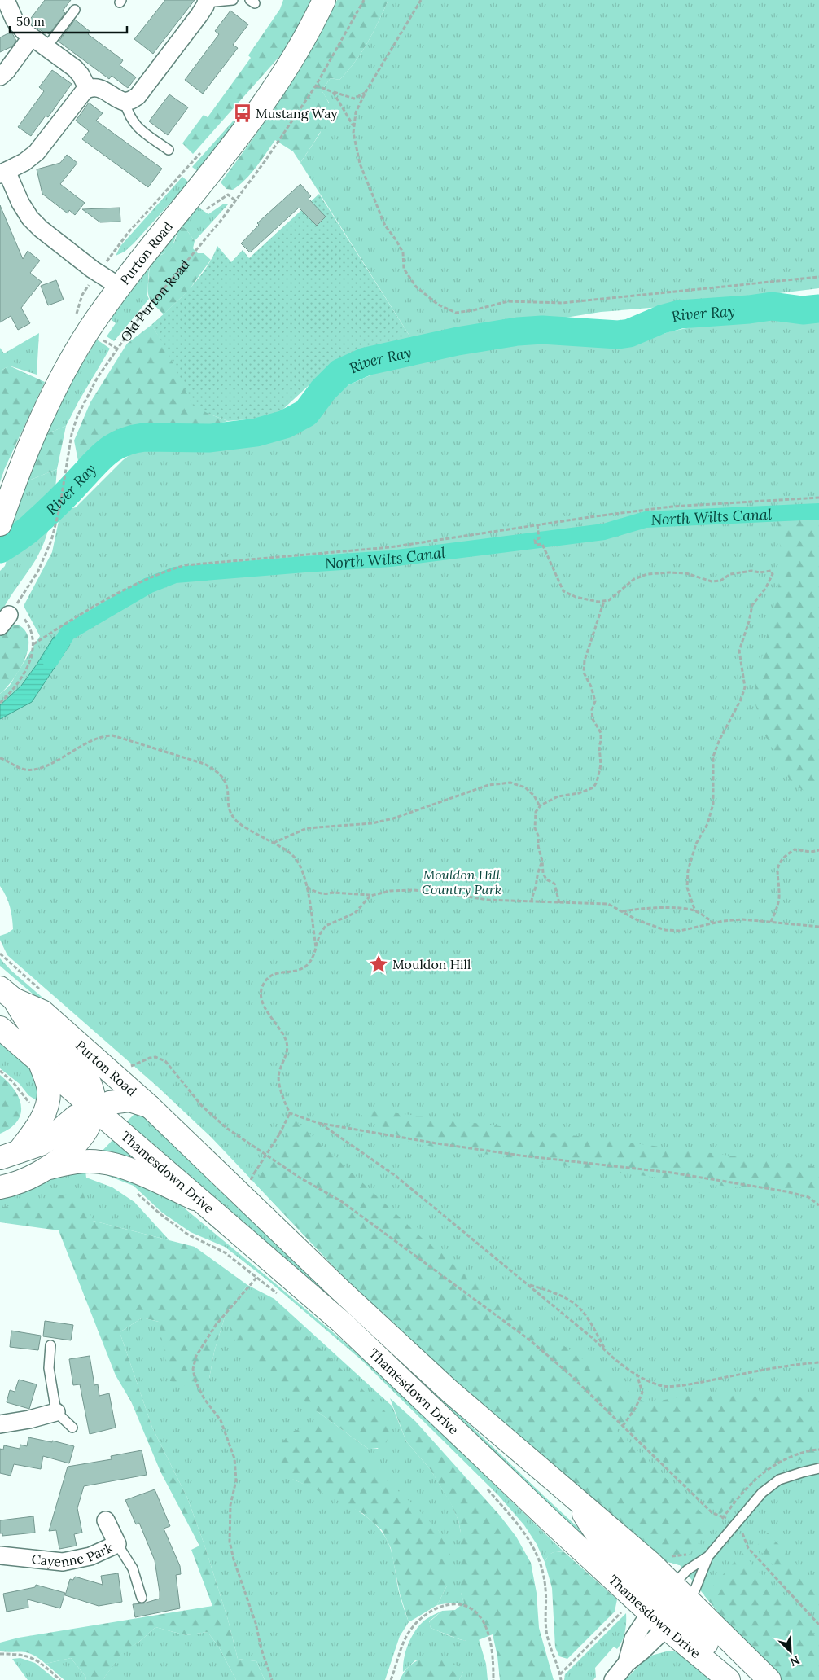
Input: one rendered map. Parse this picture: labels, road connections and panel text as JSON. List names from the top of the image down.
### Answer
{
  "streets": {
    "main road": ["Purton Road", "Thamesdown Drive"],
    "street": ["Cayenne Park"],
    "path": ["Old Purton Road"]
  },
  "crossings": [
    ["Purton Road", "Thamesdown Drive"]
  ],
  "water": ["River Ray", "North Wilts Canal"],
  "parks": ["Mouldon Hill Country Park"],
  "places": {
    "bus stop": ["Mustang Way"],
    "place": ["Mouldon Hill"]
  },
  "scale_bar": "50 m",
  "north": "bottom right"
}
